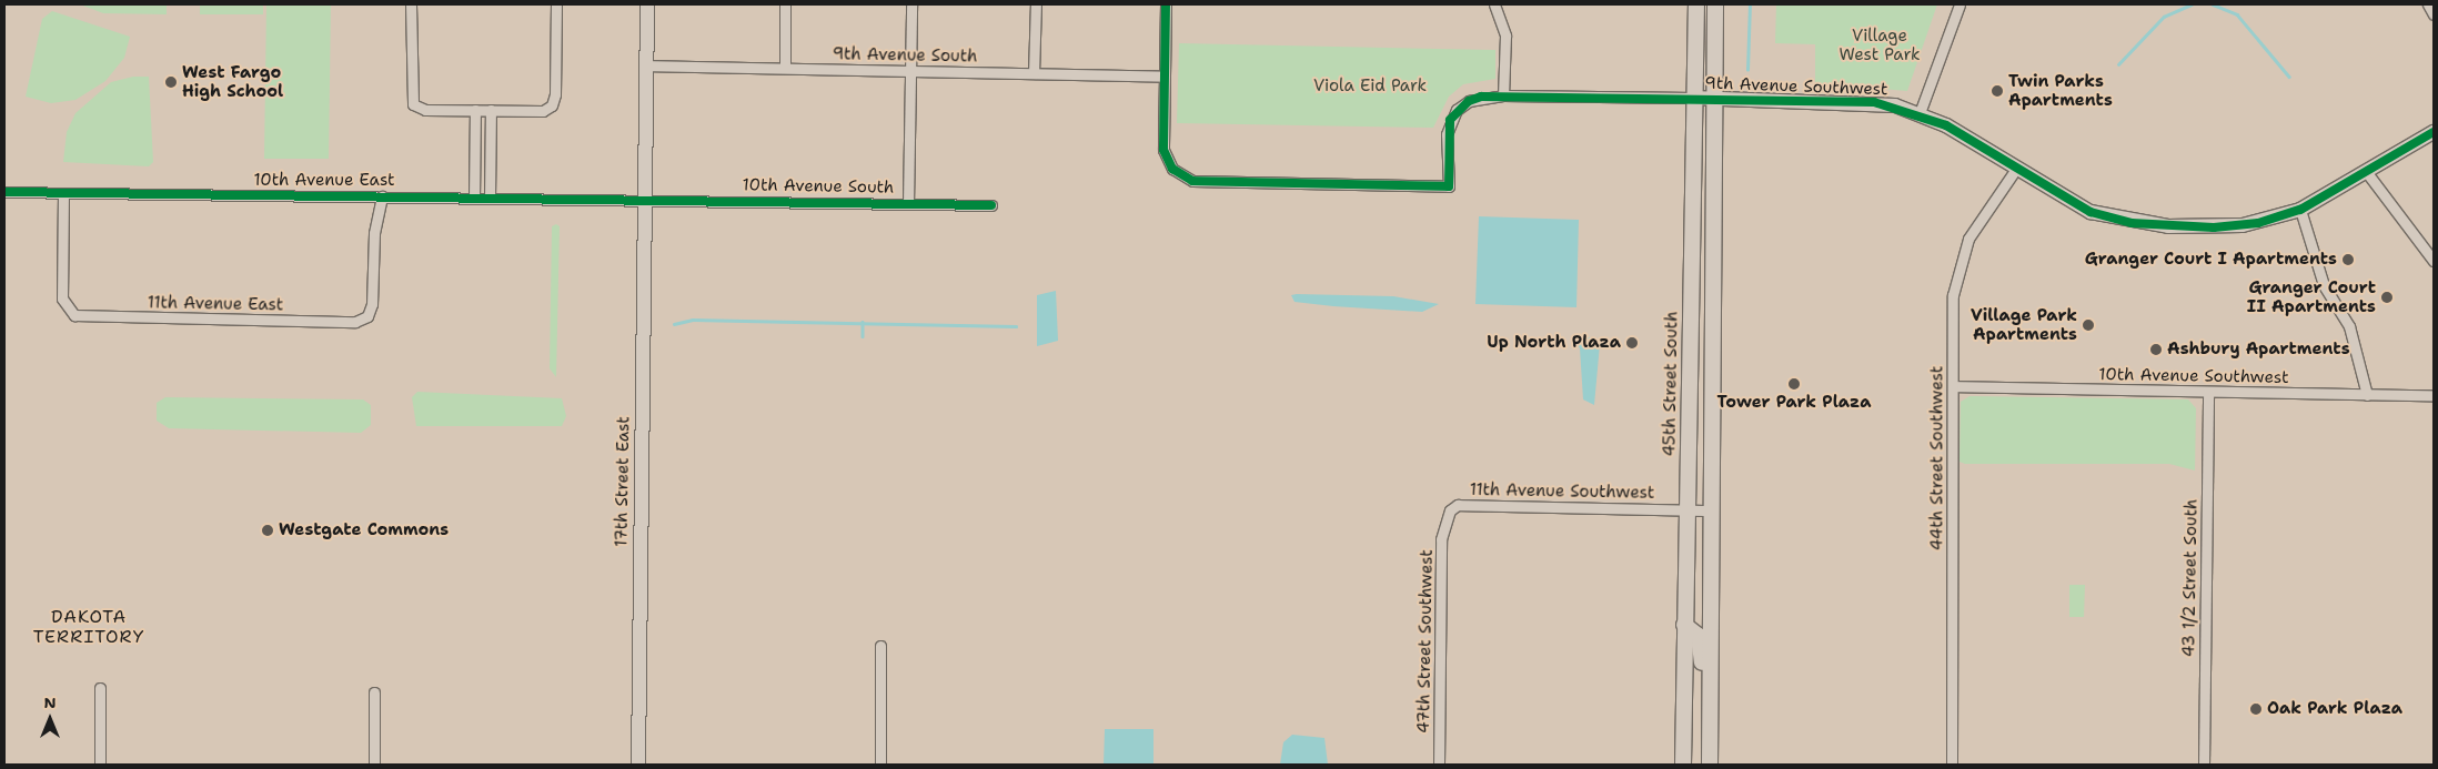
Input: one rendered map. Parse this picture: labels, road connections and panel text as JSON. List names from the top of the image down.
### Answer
{
  "streets": {
    "main road": ["45th Street South"],
    "street": [
      "9th Avenue South",
      "9th Avenue Southwest",
      "10th Avenue East",
      "10th Avenue South",
      "11th Avenue East",
      "10th Avenue Southwest",
      "44th Street Southwest",
      "17th Street East",
      "11th Avenue Southwest",
      "43 1/2 Street South",
      "47th Street Southwest"
    ]
  },
  "crossings": [
    ["9th Avenue South", "17th Street East"],
    ["9th Avenue Southwest", "45th Street South"],
    ["9th Avenue Southwest", "44th Street Southwest"],
    ["10th Avenue East", "10th Avenue South"],
    ["10th Avenue East", "11th Avenue East"],
    ["10th Avenue East", "17th Street East"],
    ["10th Avenue South", "17th Street East"],
    ["10th Avenue Southwest", "44th Street Southwest"],
    ["10th Avenue Southwest", "43 1/2 Street South"],
    ["45th Street South", "11th Avenue Southwest"],
    ["11th Avenue Southwest", "47th Street Southwest"]
  ],
  "districts": ["DAKOTA TERRITORY"],
  "parks": ["Village West Park", "Viola Eid Park"],
  "places": [
    "West Fargo High School",
    "Twin Parks Apartments",
    "Granger Court I Apartments",
    "Granger Court II Apartments",
    "Village Park Apartments",
    "Up North Plaza",
    "Ashbury Apartments",
    "Tower Park Plaza",
    "Westgate Commons",
    "Oak Park Plaza"
  ],
  "north": "top"
}
